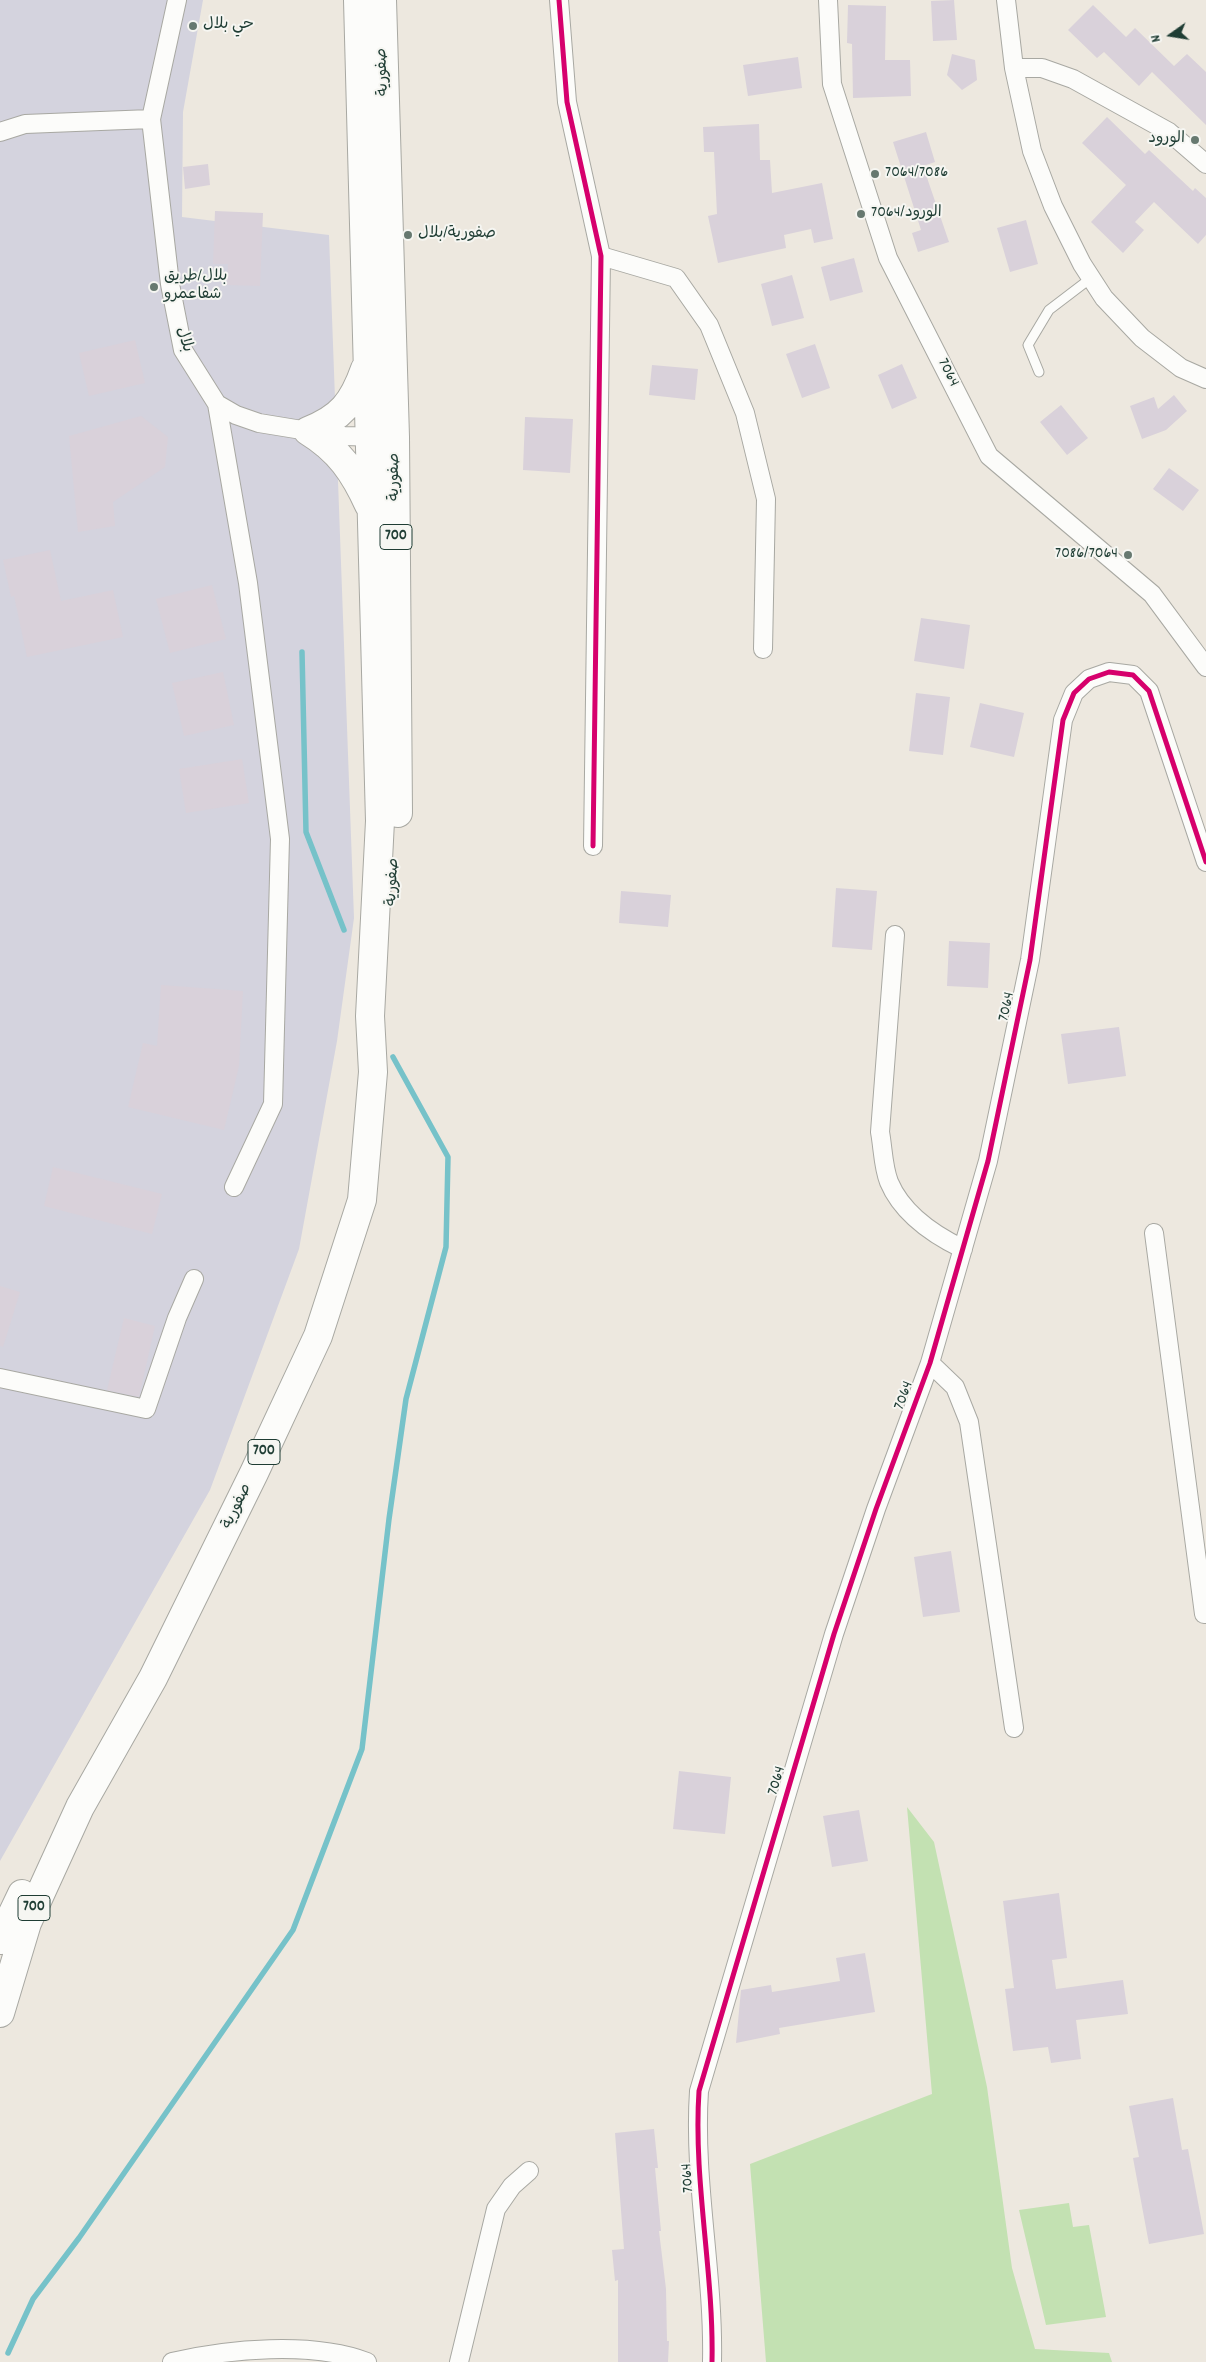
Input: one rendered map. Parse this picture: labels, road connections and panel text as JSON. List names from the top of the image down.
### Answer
{
  "streets": {
    "main road": ["صفورية", "700"],
    "street": ["بلال", "7064"]
  },
  "crossings": [
    ["صفورية", "بلال"],
    ["صفورية", "700"]
  ],
  "places": [
    "حي بلال",
    "الورود",
    "7064/7086",
    "الورود/7064",
    "صفورية/بلال",
    "بلال/طريق شفاعمرو",
    "7086/7064"
  ],
  "north": "left"
}
